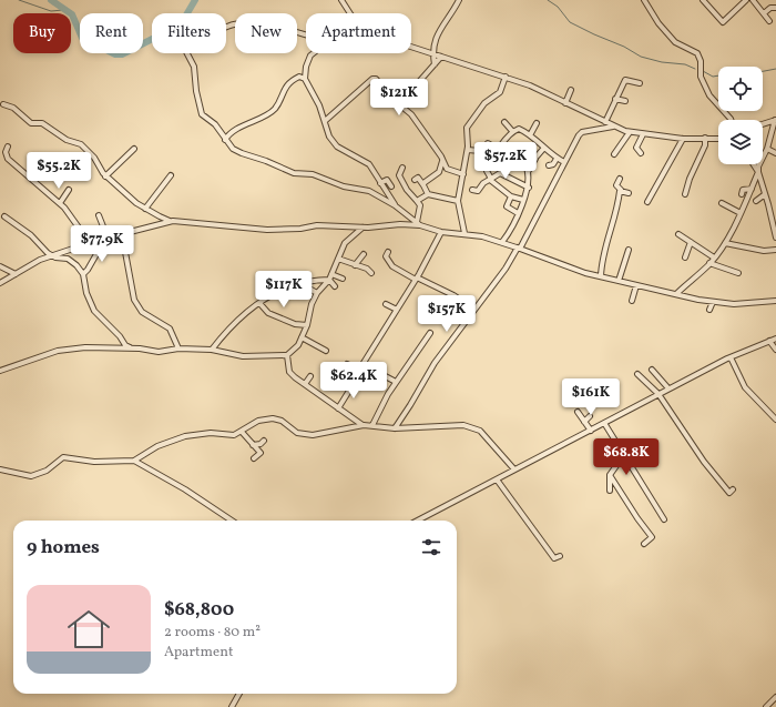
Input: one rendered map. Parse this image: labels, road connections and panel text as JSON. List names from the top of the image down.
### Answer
{
  "page": {
    "chip": [
      "Buy",
      "Rent",
      "Filters",
      "New",
      "Apartment"
    ],
    "price": [
      "$121K",
      "$57.2K",
      "$55.2K",
      "$77.9K",
      "$117K",
      "$157K",
      "$62.4K",
      "$161K",
      "$68.8K"
    ],
    "heading": "9 homes",
    "list": [
      {
        "name": "$68,800",
        "note": "2 rooms · 80 m² · Apartment"
      }
    ]
  }
}
